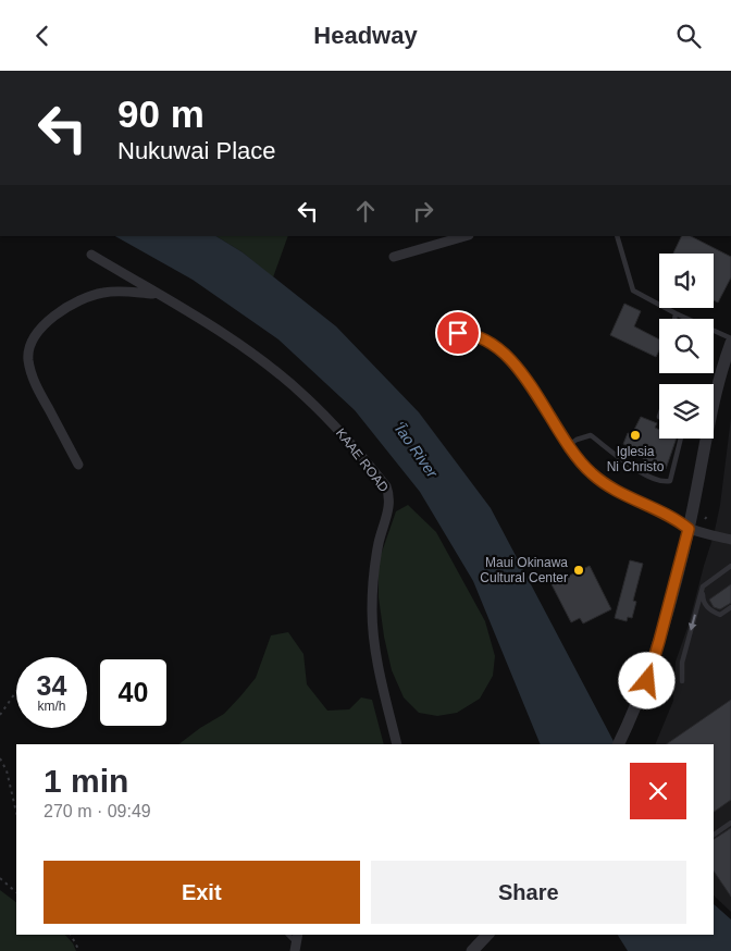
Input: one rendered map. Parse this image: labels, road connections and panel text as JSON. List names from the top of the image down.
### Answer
{
  "streets": {
    "street": ["KAAE ROAD"]
  },
  "water": ["ʻĪao River"],
  "places": ["Iglesia Ni Christo", "Maui Okinawa Cultural Center"],
  "page": {
    "header": "Headway",
    "turn": ["90 m", "Nukuwai Place"],
    "speed": "34 km/h",
    "limit": "40",
    "heading": ["1 min", "270 m · 09:49"],
    "buttons": ["Exit", "Share"]
  }
}
